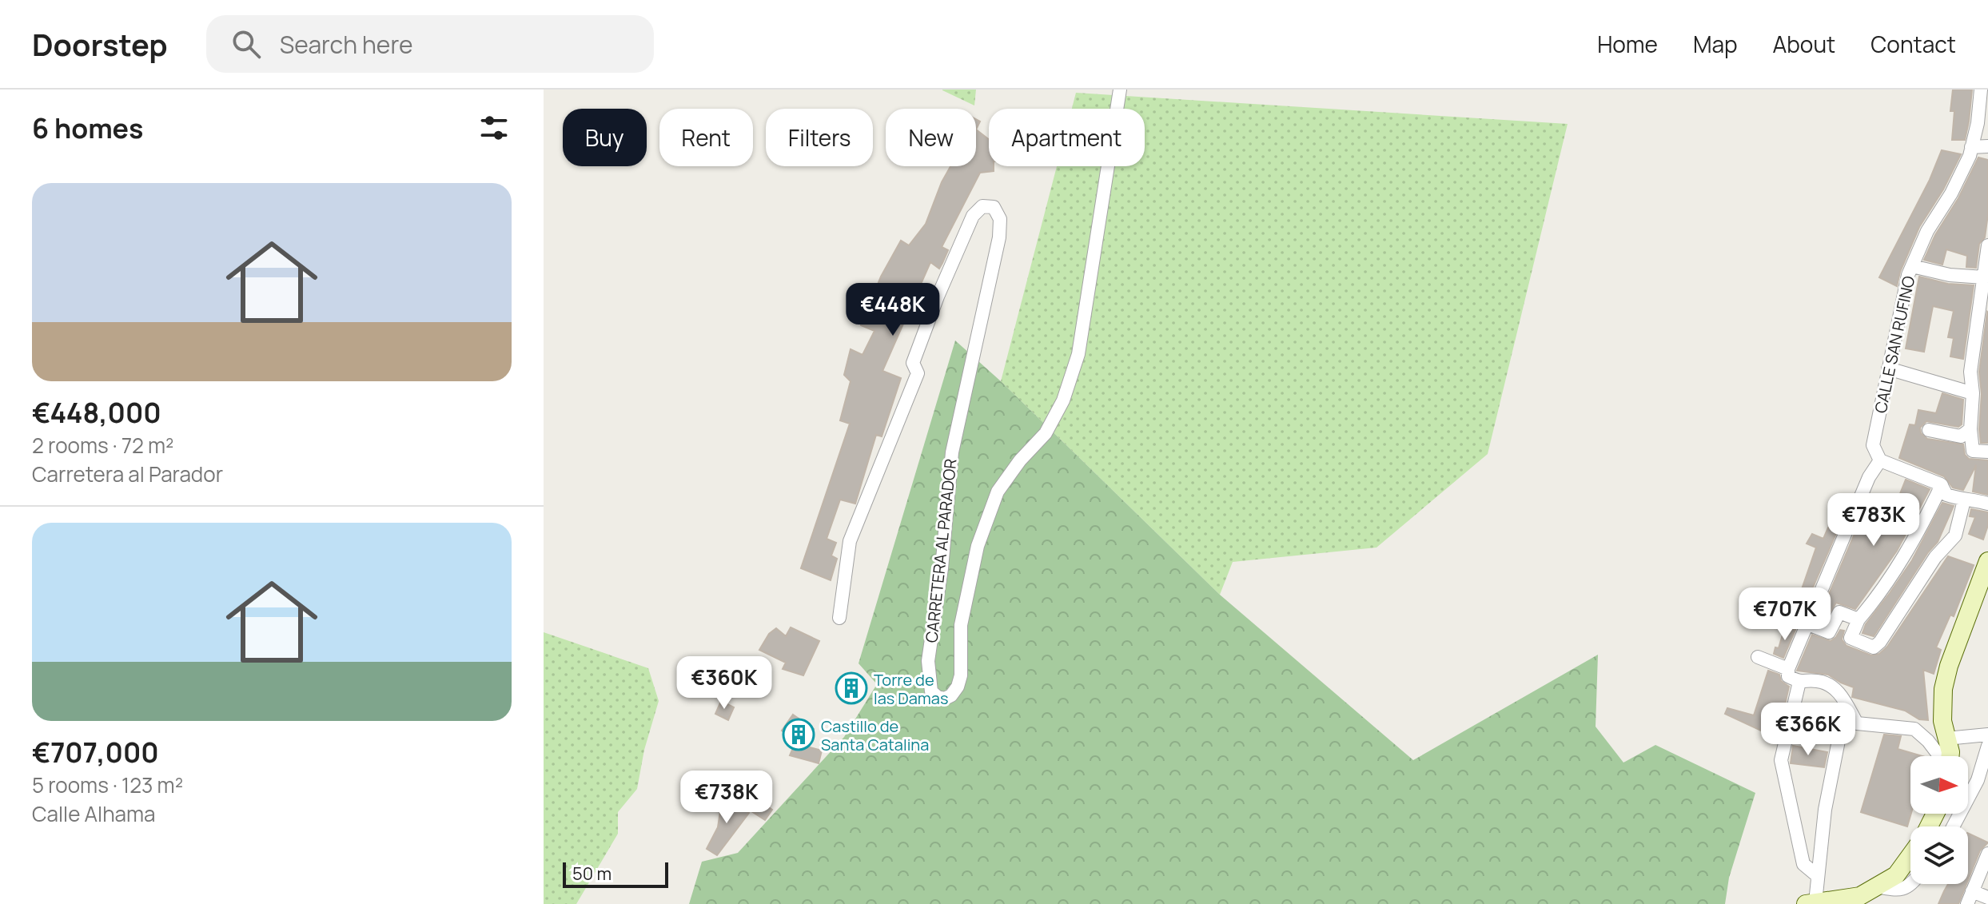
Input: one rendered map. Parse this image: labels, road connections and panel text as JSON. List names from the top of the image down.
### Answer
{
  "streets": {
    "street": ["CALLE SAN RUFINO", "CARRETERA AL PARADOR"]
  },
  "places": {
    "building": ["Torre de las Damas", "Castillo de Santa Catalina"]
  },
  "scale_bar": "50 m",
  "north": "right",
  "page": {
    "header": "Doorstep",
    "search": "Search here",
    "nav": [
      "Home",
      "Map",
      "About",
      "Contact"
    ],
    "heading": "6 homes",
    "chip": [
      "Buy",
      "Rent",
      "Filters",
      "New",
      "Apartment"
    ],
    "list": [
      {
        "name": "€448,000",
        "note": "2 rooms · 72 m² · Carretera al Parador"
      },
      {
        "name": "€707,000",
        "note": "5 rooms · 123 m² · Calle Alhama"
      }
    ],
    "price": [
      "€448K",
      "€783K",
      "€707K",
      "€360K",
      "€366K",
      "€738K"
    ],
    "scale": "50 m"
  }
}
